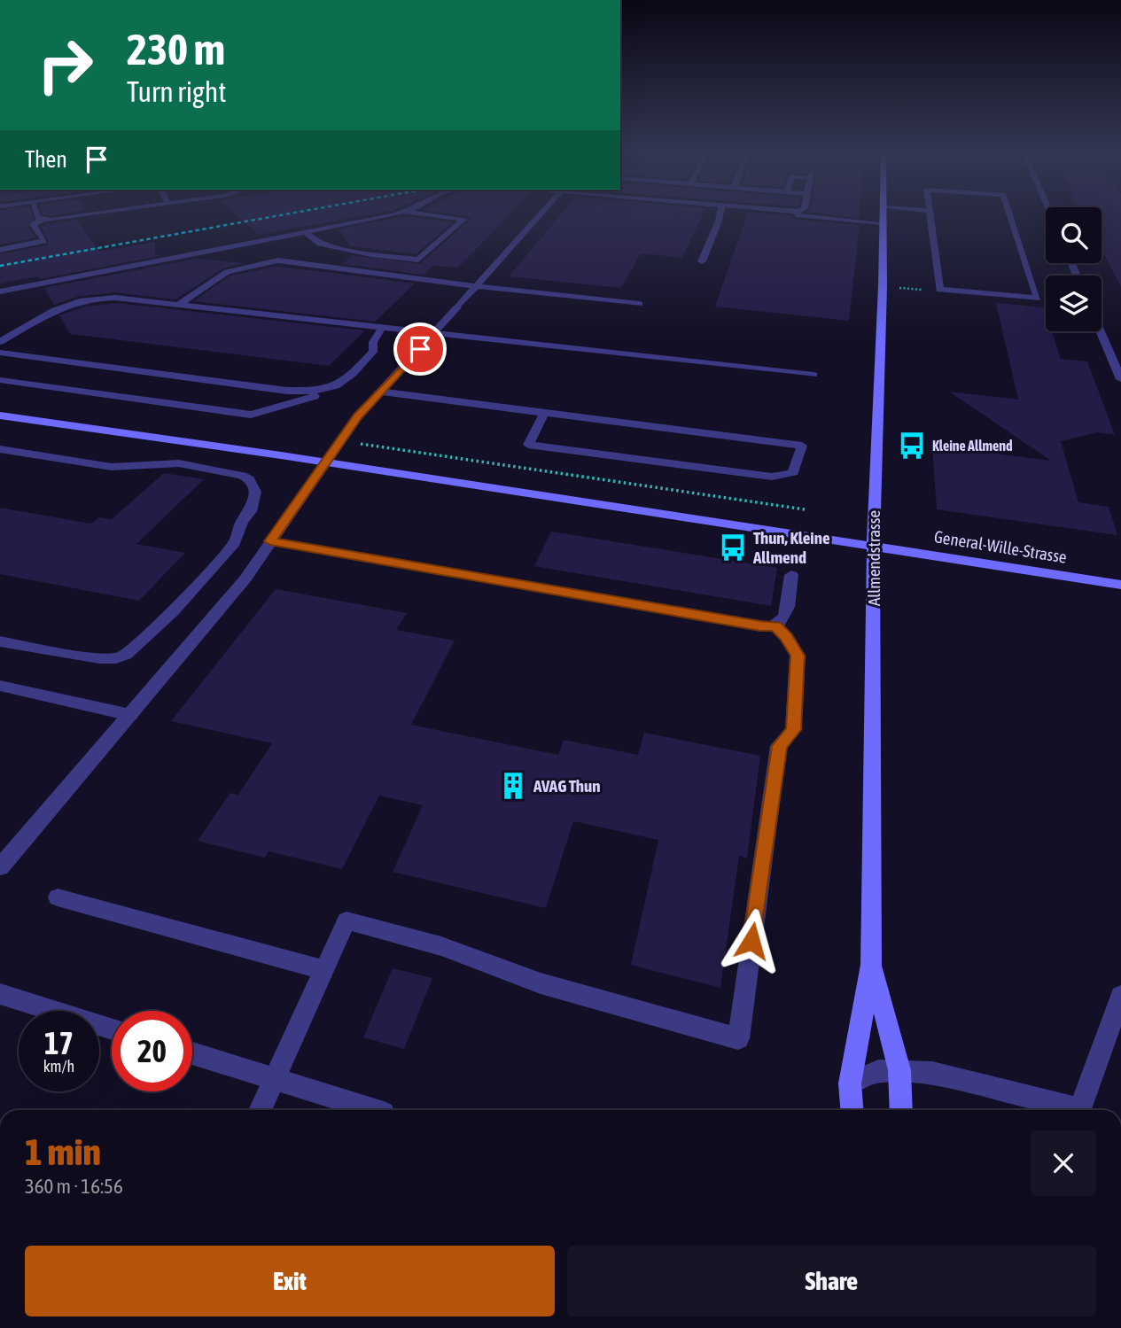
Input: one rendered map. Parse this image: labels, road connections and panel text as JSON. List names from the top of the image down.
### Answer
{
  "streets": {
    "main road": ["General-Wille-Strasse", "Allmendstrasse"]
  },
  "crossings": [
    ["General-Wille-Strasse", "Allmendstrasse"]
  ],
  "places": {
    "bus stop": ["Kleine Allmend", "Thun, Kleine Allmend"],
    "building": ["AVAG Thun"]
  },
  "page": {
    "turn": ["230 m", "Turn right"],
    "then": "Then",
    "speed": "17 km/h",
    "limit": "20",
    "heading": ["1 min", "360 m · 16:56"],
    "buttons": ["Exit", "Share"]
  }
}
